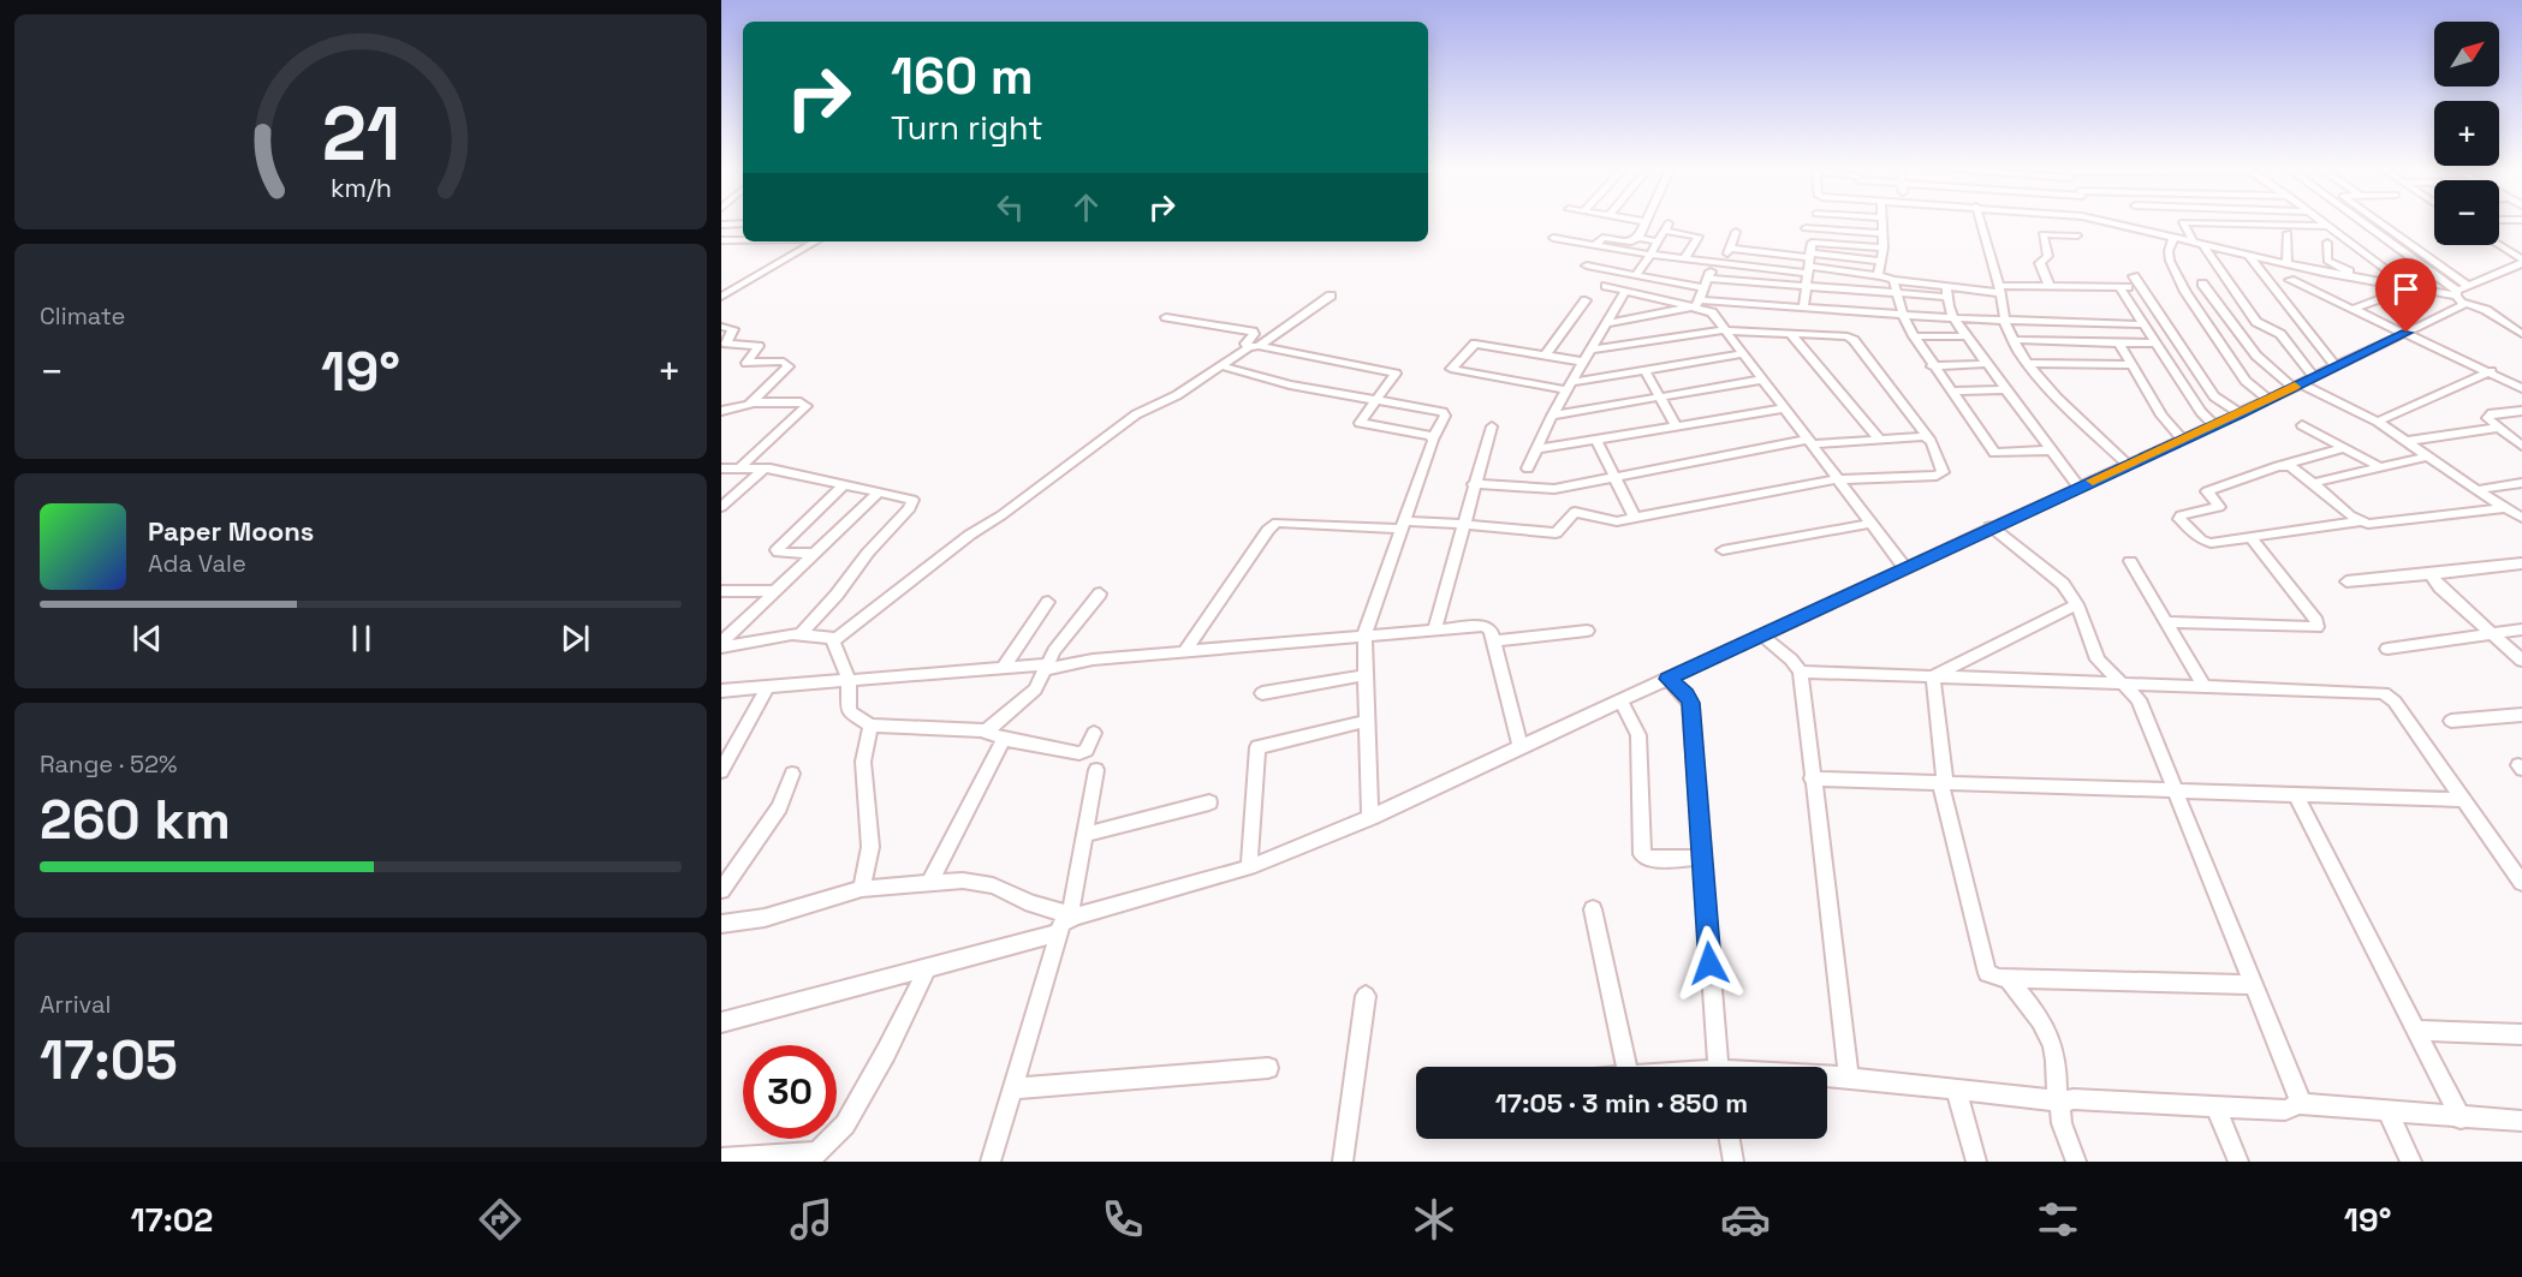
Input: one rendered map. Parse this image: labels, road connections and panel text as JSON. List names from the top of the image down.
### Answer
{
  "north": "top right",
  "page": {
    "map_buttons": ["+", "−"],
    "turn": ["160 m", "Turn right"],
    "tile": [
      "Climate",
      ["Range · 52%", "260 km"],
      ["Arrival", "17:05"]
    ],
    "heat": ["−", "19°", "+"],
    "song": ["Paper Moons", "Ada Vale"],
    "limit": "30",
    "trip": "17:05 · 3 min · 850 m",
    "tabs": ["17:02", "19°"],
    "gauge": ["21", "km/h"]
  }
}
